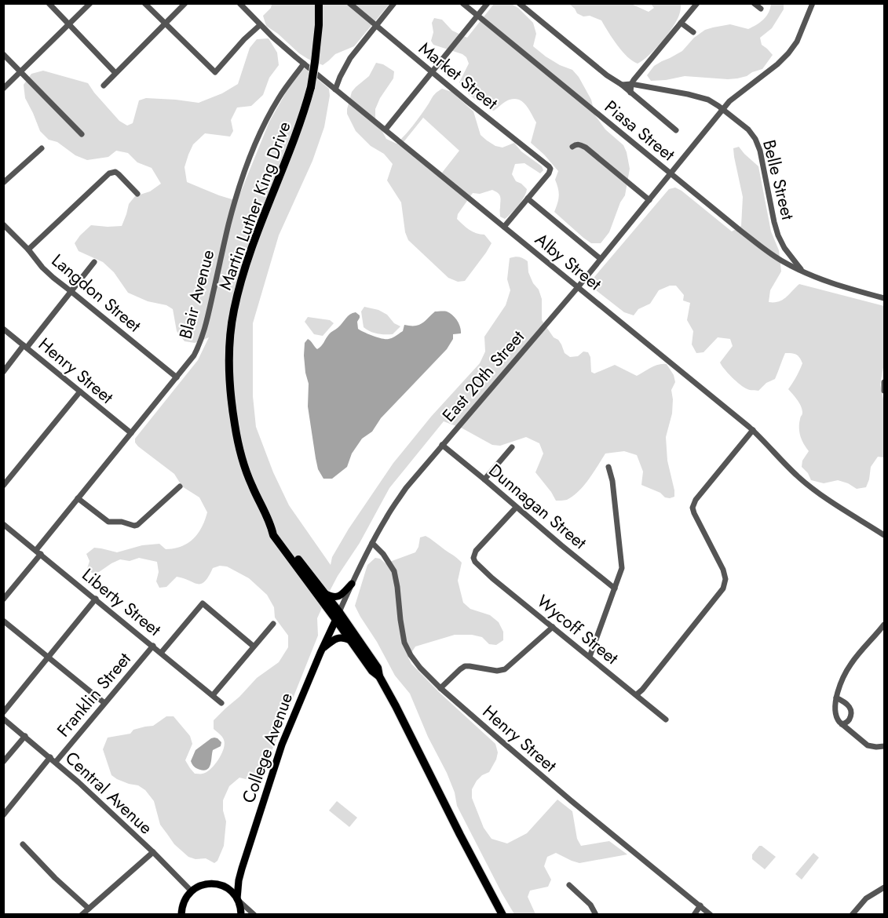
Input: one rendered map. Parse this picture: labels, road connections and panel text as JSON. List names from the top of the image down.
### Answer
{
  "streets": {
    "highway": ["Martin Luther King Drive"],
    "main road": ["College Avenue"],
    "street": [
      "Market Street",
      "Piasa Street",
      "Belle Street",
      "Alby Street",
      "Langdon Street",
      "Blair Avenue",
      "Henry Street",
      "East 20th Street",
      "Dunnagan Street",
      "Liberty Street",
      "Wycoff Street",
      "Franklin Street",
      "Central Avenue"
    ]
  },
  "crossings": [
    ["Piasa Street", "Belle Street"],
    ["Piasa Street", "East 20th Street"],
    ["Belle Street", "East 20th Street"],
    ["Alby Street", "Blair Avenue"],
    ["Alby Street", "East 20th Street"],
    ["Langdon Street", "Blair Avenue"],
    ["Blair Avenue", "Henry Street"],
    ["Blair Avenue", "Liberty Street"],
    ["Henry Street", "East 20th Street"],
    ["East 20th Street", "Dunnagan Street"],
    ["East 20th Street", "College Avenue"],
    ["Dunnagan Street", "Wycoff Street"],
    ["Liberty Street", "Franklin Street"],
    ["Franklin Street", "Central Avenue"]
  ]
}
